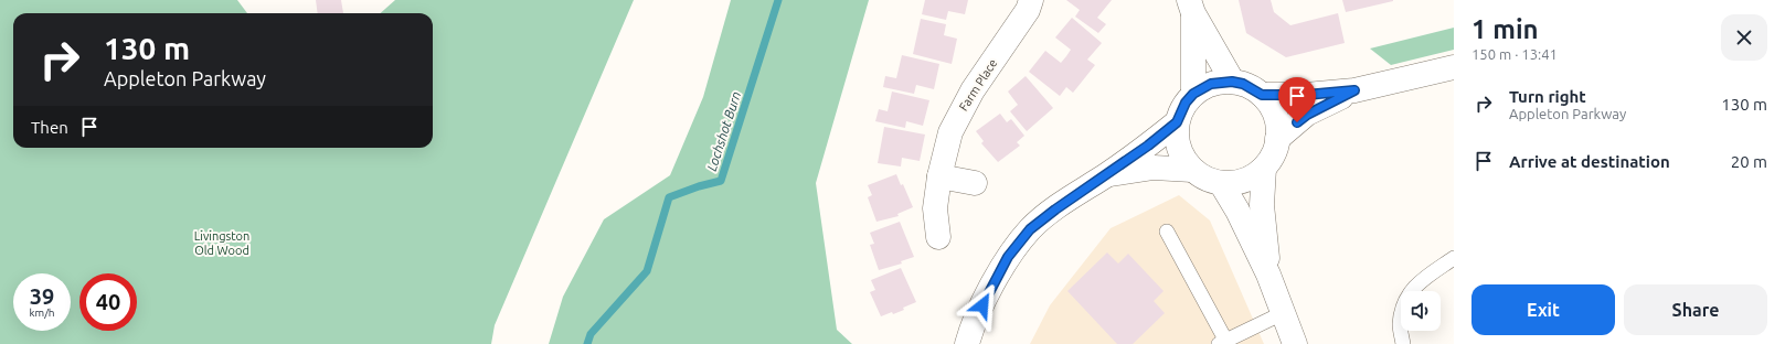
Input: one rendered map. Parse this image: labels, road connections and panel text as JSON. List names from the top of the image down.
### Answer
{
  "streets": {
    "street": ["Farm Place"]
  },
  "water": ["Lochshot Burn"],
  "parks": ["Livingston Old Wood"],
  "page": {
    "heading": ["1 min", "150 m · 13:41"],
    "turn": ["130 m", "Appleton Parkway"],
    "list": [
      {
        "name": "Turn right",
        "note": "Appleton Parkway",
        "value": "130 m"
      },
      {
        "name": "Arrive at destination",
        "value": "20 m"
      }
    ],
    "then": "Then",
    "speed": "39 km/h",
    "limit": "40",
    "buttons": ["Exit", "Share"]
  }
}
